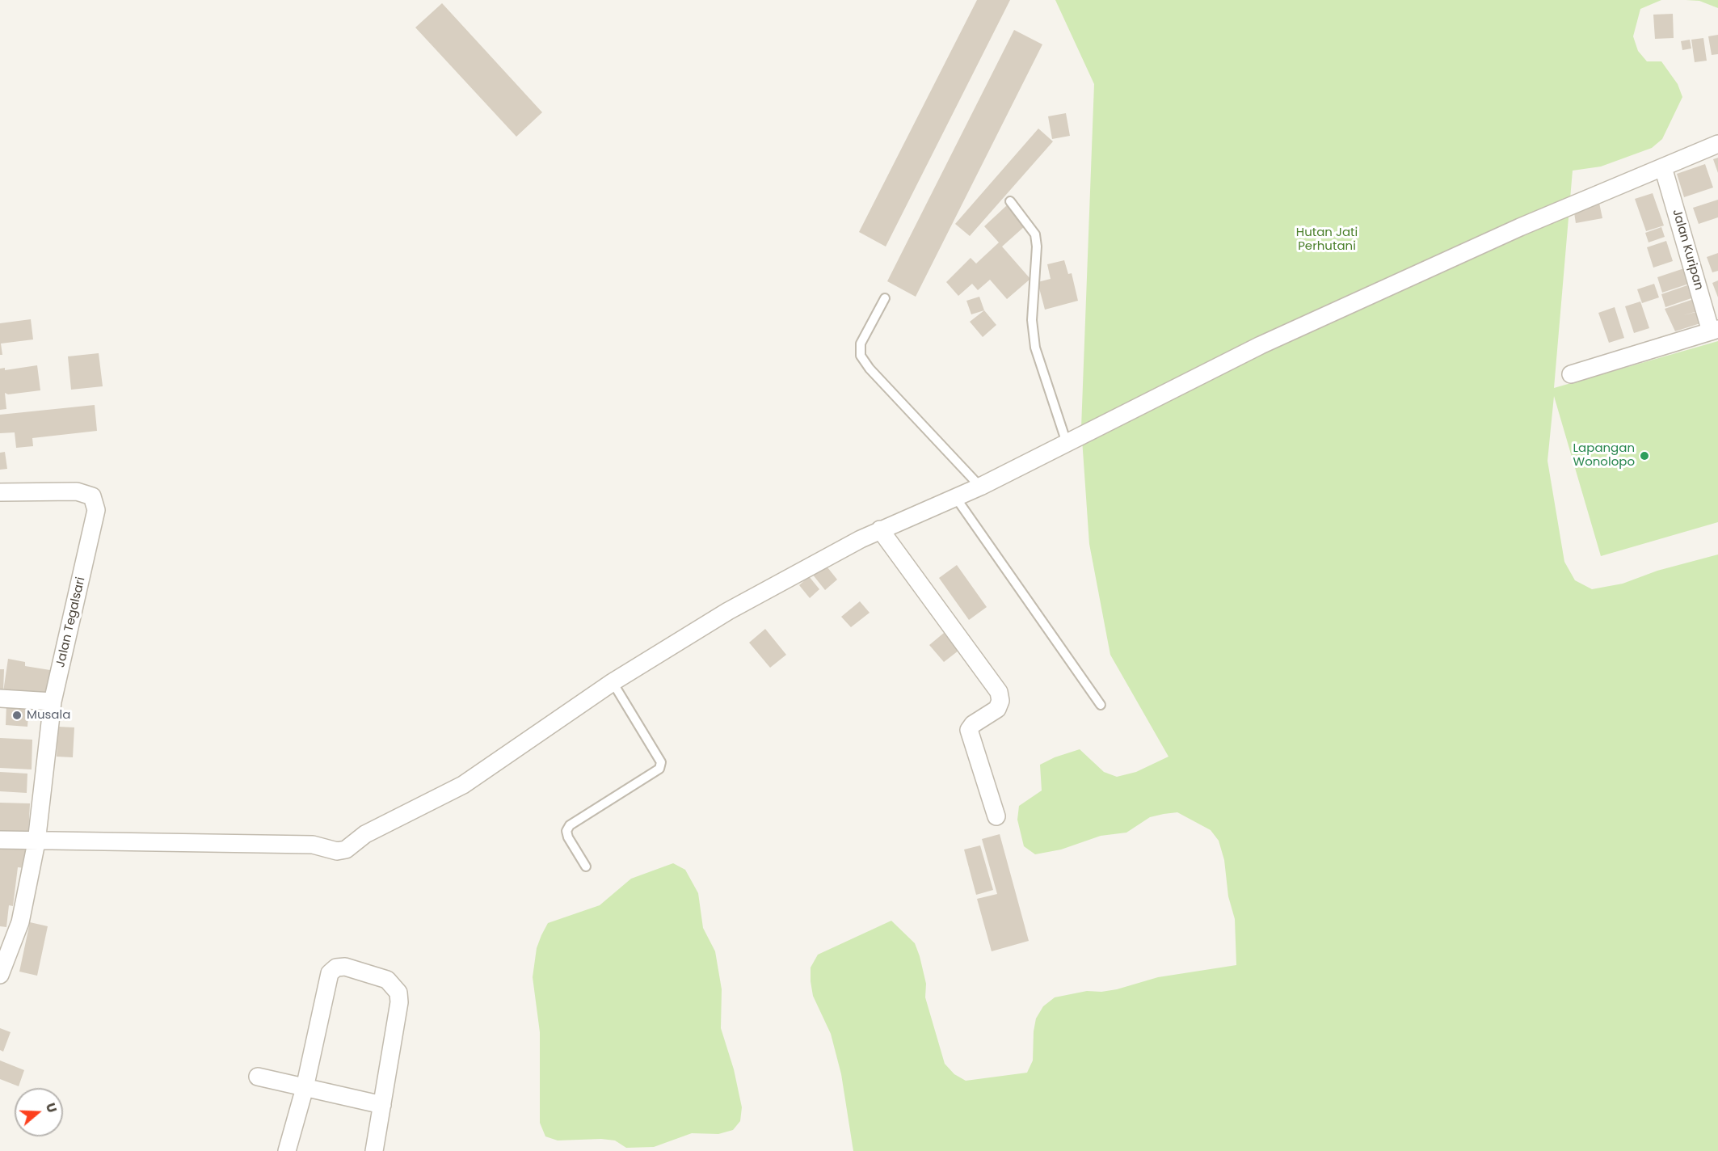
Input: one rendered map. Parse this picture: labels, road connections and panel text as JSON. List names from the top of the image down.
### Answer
{
  "streets": {
    "street": ["Jalan Kuripan", "Jalan Tegalsari"]
  },
  "parks": ["Hutan Jati Perhutani"],
  "places": ["Lapangan Wonolopo", "Musala"],
  "north": "right"
}
